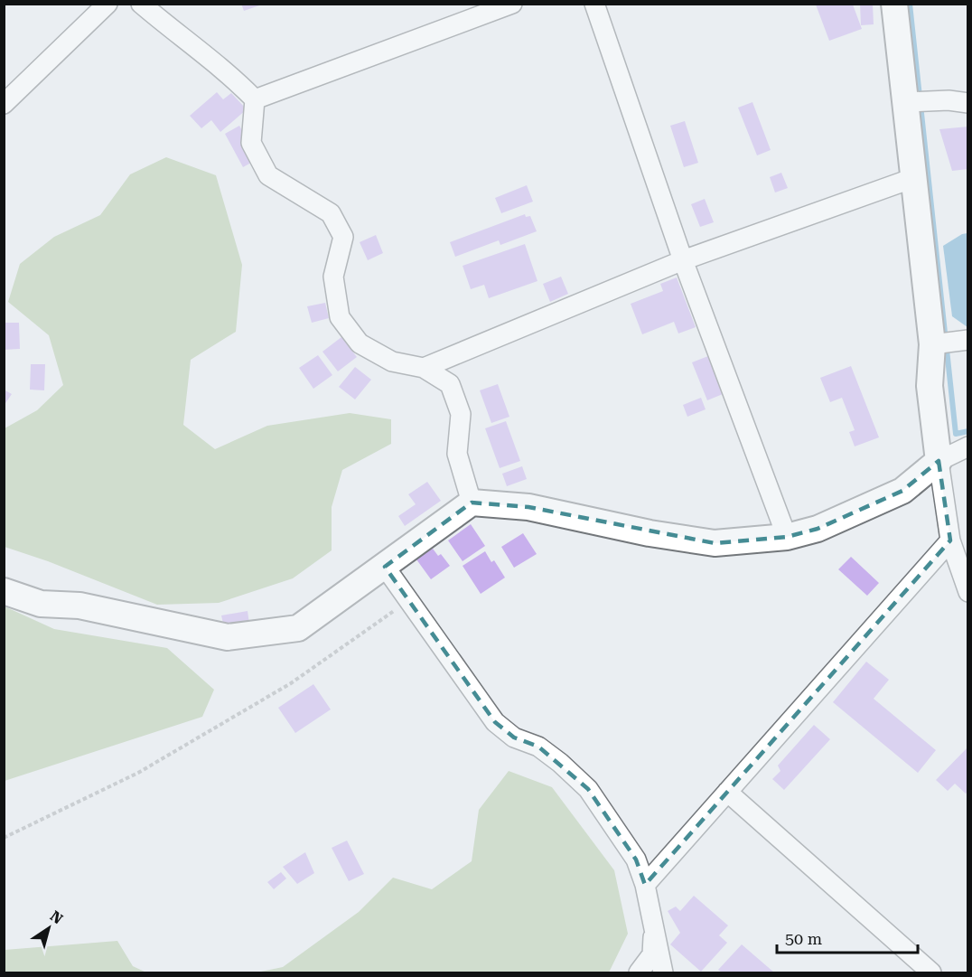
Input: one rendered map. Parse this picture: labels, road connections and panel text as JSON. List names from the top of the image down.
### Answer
{
  "scale_bar": "50 m",
  "north": "top right"
}
